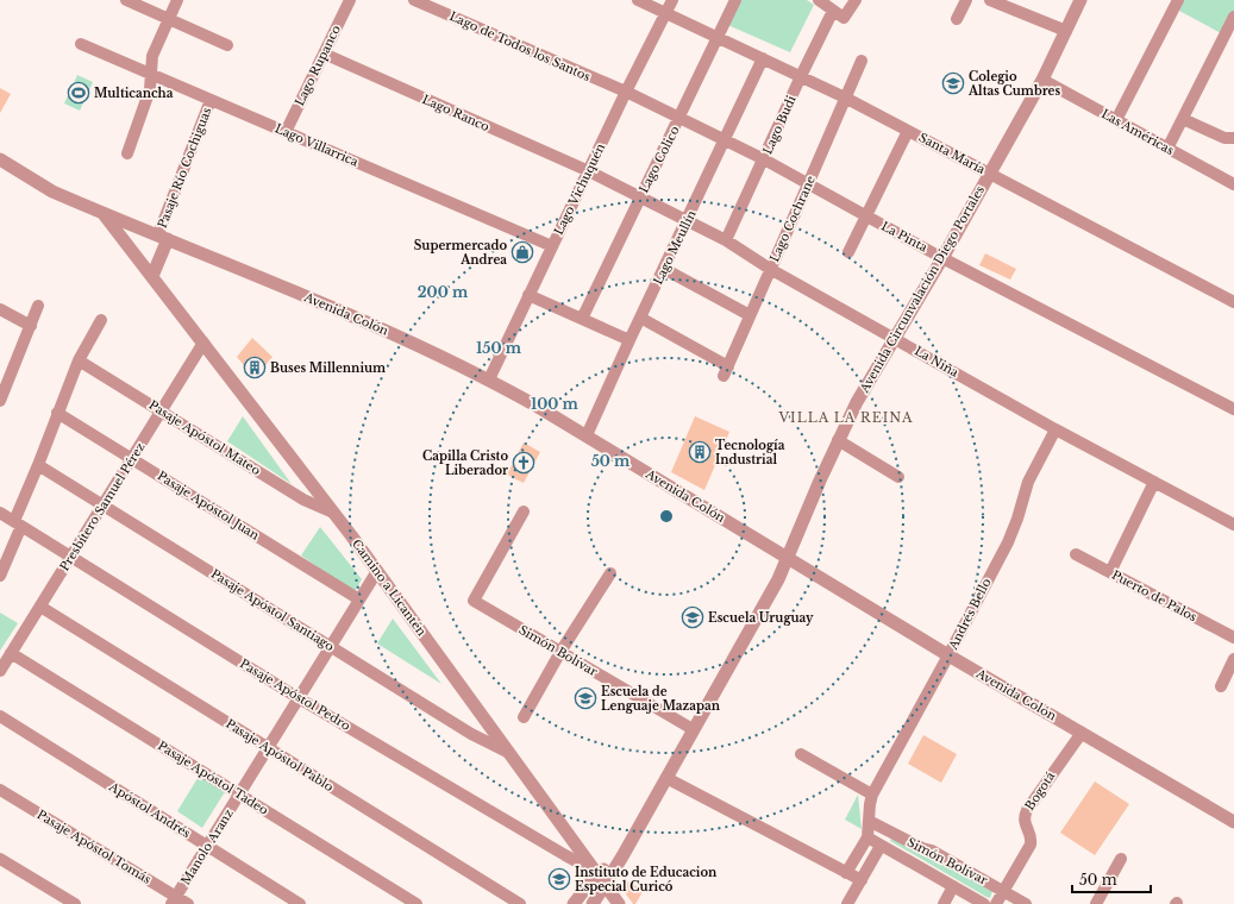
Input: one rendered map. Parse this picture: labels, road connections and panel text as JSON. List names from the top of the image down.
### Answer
{
  "streets": {
    "street": [
      "Lago de Todos los Santos",
      "Lago Rupanco",
      "Lago Ranco",
      "Lago Budi",
      "Las Américas",
      "Lago Villarrica",
      "Santa María",
      "Lago Colico",
      "Pasaje Río Cochiguas",
      "Lago Vichuquén",
      "Lago Cochrane",
      "La Pinta",
      "Lago Meullín",
      "Avenida Circunvalación Diego Portales",
      "Avenida Colón",
      "La Niña",
      "Pasaje Apóstol Mateo",
      "Pasaje Apóstol Juan",
      "Presbítero Samuel Pérez",
      "Camino a Licantén",
      "Puerto de Palos",
      "Pasaje Apóstol Santiago",
      "Andrés Bello",
      "Simón Bolívar",
      "Pasaje Apóstol Pedro",
      "Pasaje Apóstol Pablo",
      "Pasaje Apóstol Tadeo",
      "Bogotá",
      "Apóstol Andrés",
      "Pasaje Apóstol Tomás",
      "Manolo Aranz"
    ]
  },
  "crossings": [
    ["Lago de Todos los Santos", "Lago Vichuquén"],
    ["Lago de Todos los Santos", "La Pinta"],
    ["Lago Rupanco", "Lago Ranco"],
    ["Lago Rupanco", "Lago Villarrica"],
    ["Lago Ranco", "Lago Vichuquén"],
    ["Lago Ranco", "La Niña"],
    ["Lago Budi", "Santa María"],
    ["Lago Budi", "La Pinta"],
    ["Lago Budi", "La Niña"],
    ["Las Américas", "Avenida Circunvalación Diego Portales"],
    ["Lago Villarrica", "Pasaje Río Cochiguas"],
    ["Lago Villarrica", "Lago Vichuquén"],
    ["Santa María", "Lago Colico"],
    ["Santa María", "Lago Vichuquén"],
    ["Santa María", "Lago Cochrane"],
    ["Santa María", "Lago Meullín"],
    ["Santa María", "Avenida Circunvalación Diego Portales"],
    ["Lago Colico", "La Pinta"],
    ["Lago Colico", "La Niña"],
    ["Pasaje Río Cochiguas", "Avenida Colón"],
    ["Lago Vichuquén", "La Pinta"],
    ["Lago Vichuquén", "Avenida Colón"],
    ["Lago Vichuquén", "La Niña"],
    ["Lago Cochrane", "La Pinta"],
    ["Lago Cochrane", "Lago Meullín"],
    ["Lago Cochrane", "La Niña"],
    ["La Pinta", "Lago Meullín"],
    ["La Pinta", "Avenida Circunvalación Diego Portales"],
    ["Lago Meullín", "Avenida Colón"],
    ["Lago Meullín", "La Niña"],
    ["Avenida Circunvalación Diego Portales", "Avenida Colón"],
    ["Avenida Circunvalación Diego Portales", "La Niña"],
    ["Avenida Circunvalación Diego Portales", "Camino a Licantén"],
    ["Avenida Circunvalación Diego Portales", "Simón Bolívar"],
    ["Avenida Circunvalación Diego Portales", "Pasaje Apóstol Pedro"],
    ["Avenida Colón", "Camino a Licantén"],
    ["Avenida Colón", "Andrés Bello"],
    ["Avenida Colón", "Bogotá"],
    ["La Niña", "Andrés Bello"],
    ["Pasaje Apóstol Mateo", "Presbítero Samuel Pérez"],
    ["Pasaje Apóstol Mateo", "Camino a Licantén"],
    ["Pasaje Apóstol Juan", "Presbítero Samuel Pérez"],
    ["Pasaje Apóstol Juan", "Manolo Aranz"],
    ["Presbítero Samuel Pérez", "Camino a Licantén"],
    ["Presbítero Samuel Pérez", "Pasaje Apóstol Santiago"],
    ["Presbítero Samuel Pérez", "Pasaje Apóstol Pedro"],
    ["Presbítero Samuel Pérez", "Pasaje Apóstol Pablo"],
    ["Presbítero Samuel Pérez", "Pasaje Apóstol Tadeo"],
    ["Camino a Licantén", "Pasaje Apóstol Santiago"],
    ["Camino a Licantén", "Pasaje Apóstol Pedro"],
    ["Camino a Licantén", "Manolo Aranz"],
    ["Pasaje Apóstol Santiago", "Manolo Aranz"],
    ["Andrés Bello", "Simón Bolívar"],
    ["Simón Bolívar", "Bogotá"],
    ["Pasaje Apóstol Pedro", "Manolo Aranz"],
    ["Pasaje Apóstol Pablo", "Manolo Aranz"],
    ["Pasaje Apóstol Tadeo", "Manolo Aranz"],
    ["Apóstol Andrés", "Manolo Aranz"],
    ["Pasaje Apóstol Tomás", "Manolo Aranz"]
  ],
  "districts": ["VILLA LA REINA"],
  "places": {
    "school or university": [
      "Colegio Altas Cumbres",
      "Escuela Uruguay",
      "Escuela de Lenguaje Mazapan",
      "Instituto de Educacion Especial Curicó"
    ],
    "sports": ["Multicancha"],
    "shop": ["Supermercado Andrea"],
    "building": ["Buses Millennium", "Tecnología Industrial"],
    "church": ["Capilla Cristo Liberador"]
  },
  "scale_bar": "50 m",
  "rings": [
    "200 m",
    "150 m",
    "100 m",
    "50 m"
  ]
}
